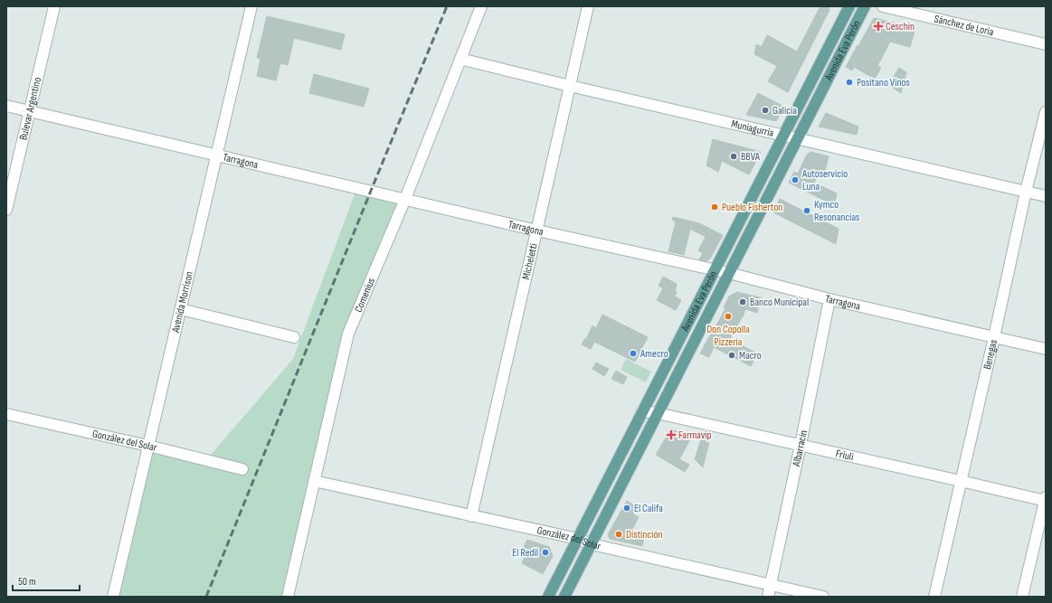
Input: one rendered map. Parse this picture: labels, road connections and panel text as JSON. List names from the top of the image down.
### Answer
{
  "streets": {
    "main road": ["Avenida Eva Perón"],
    "street": [
      "Sánchez de Loria",
      "Bulevar Argentino",
      "Muniagurría",
      "Tarragona",
      "Micheletti",
      "Comenius",
      "Avenida Morrison",
      "Benegas",
      "González del Solar",
      "Albarracín",
      "Friuli"
    ]
  },
  "crossings": [
    ["Avenida Eva Perón", "Muniagurría"],
    ["Avenida Eva Perón", "Tarragona"],
    ["Avenida Eva Perón", "González del Solar"],
    ["Avenida Eva Perón", "Friuli"],
    ["Bulevar Argentino", "Tarragona"],
    ["Muniagurría", "Micheletti"],
    ["Muniagurría", "Comenius"],
    ["Muniagurría", "Benegas"],
    ["Tarragona", "Micheletti"],
    ["Tarragona", "Comenius"],
    ["Tarragona", "Avenida Morrison"],
    ["Tarragona", "Benegas"],
    ["Tarragona", "Albarracín"],
    ["Micheletti", "González del Solar"],
    ["Comenius", "González del Solar"],
    ["Avenida Morrison", "González del Solar"],
    ["Benegas", "Friuli"],
    ["González del Solar", "Albarracín"],
    ["Albarracín", "Friuli"]
  ],
  "places": {
    "health": ["Ceschin", "Farmavip"],
    "other": [
      "Positano Vinos",
      "Galicia",
      "BBVA",
      "Autoservicio Luna",
      "Pueblo Fisherton",
      "Kymco Resonancias",
      "Banco Municipal",
      "Don Copolla Pizzería",
      "Amecro",
      "Macro",
      "El Califa",
      "Distinción",
      "El Redil"
    ]
  },
  "scale_bar": "50 m"
}
